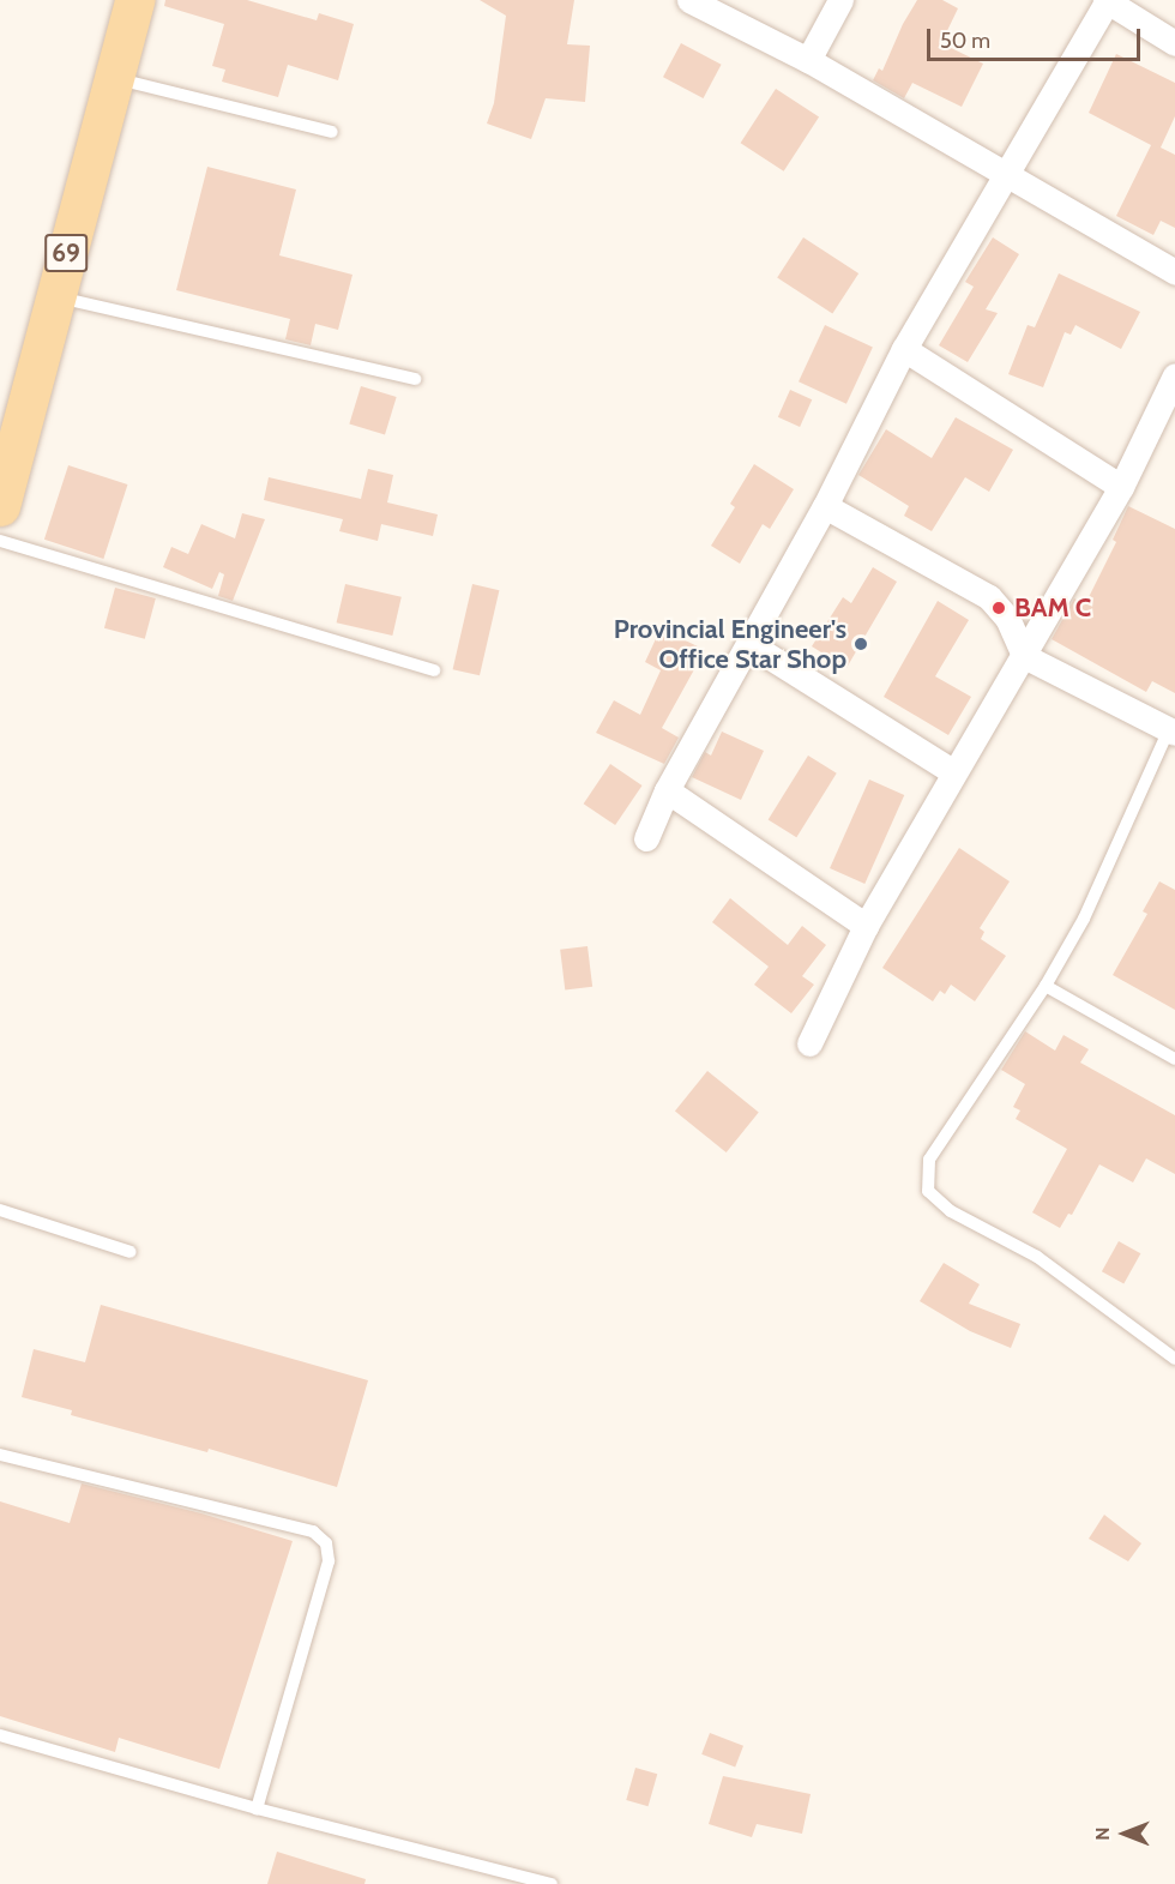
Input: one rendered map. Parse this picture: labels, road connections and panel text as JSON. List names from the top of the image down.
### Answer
{
  "streets": {
    "main road": ["69"]
  },
  "places": ["BAM C", "Provincial Engineer's Office Star Shop"],
  "scale_bar": "50 m",
  "north": "left"
}
